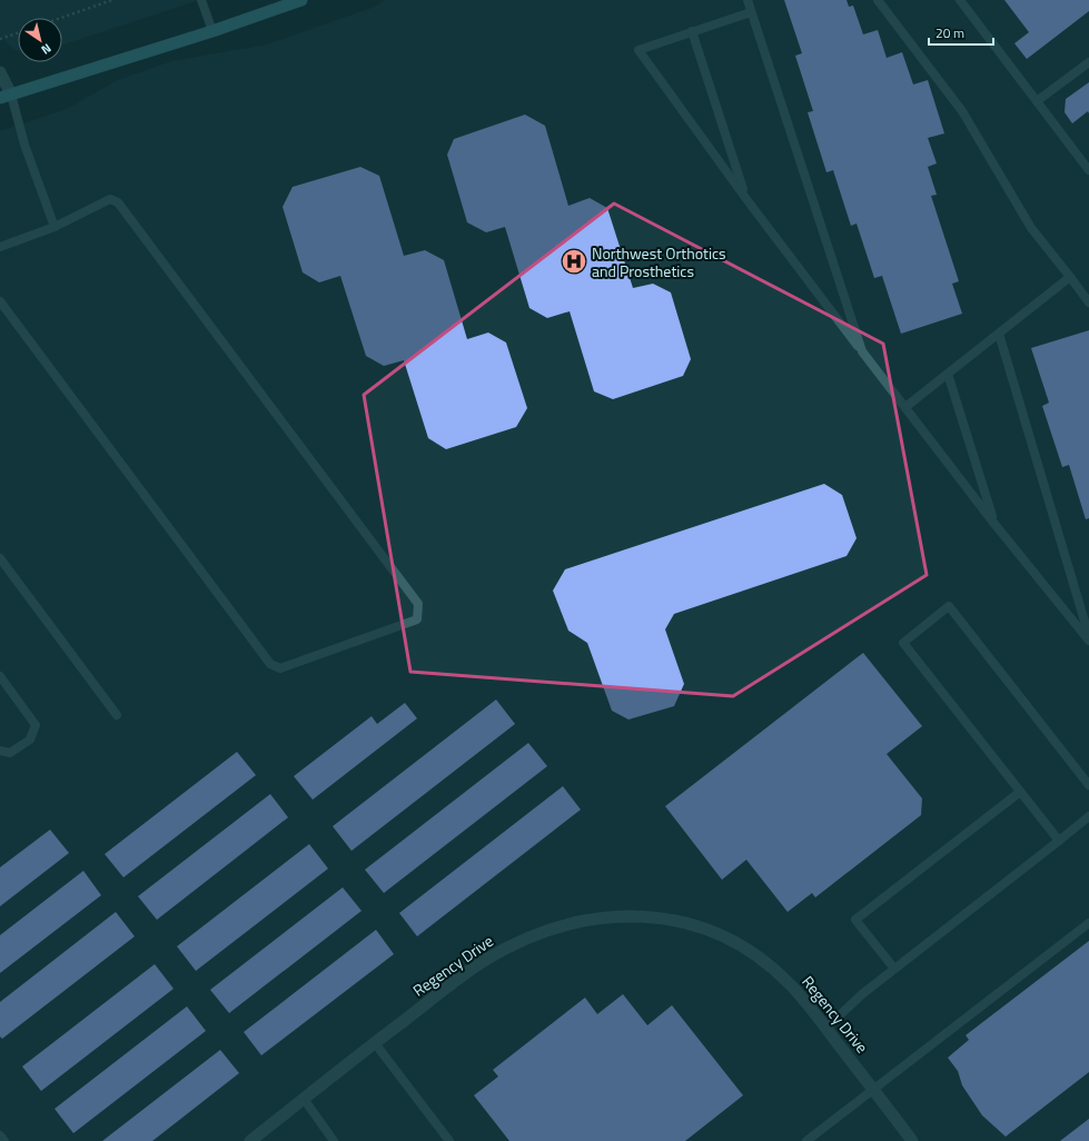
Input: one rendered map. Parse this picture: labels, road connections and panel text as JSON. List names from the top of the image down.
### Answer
{
  "streets": {
    "street": ["Regency Drive"]
  },
  "places": {
    "hospital": ["Northwest Orthotics and Prosthetics"]
  },
  "scale_bar": "20 m",
  "north": "bottom right"
}
